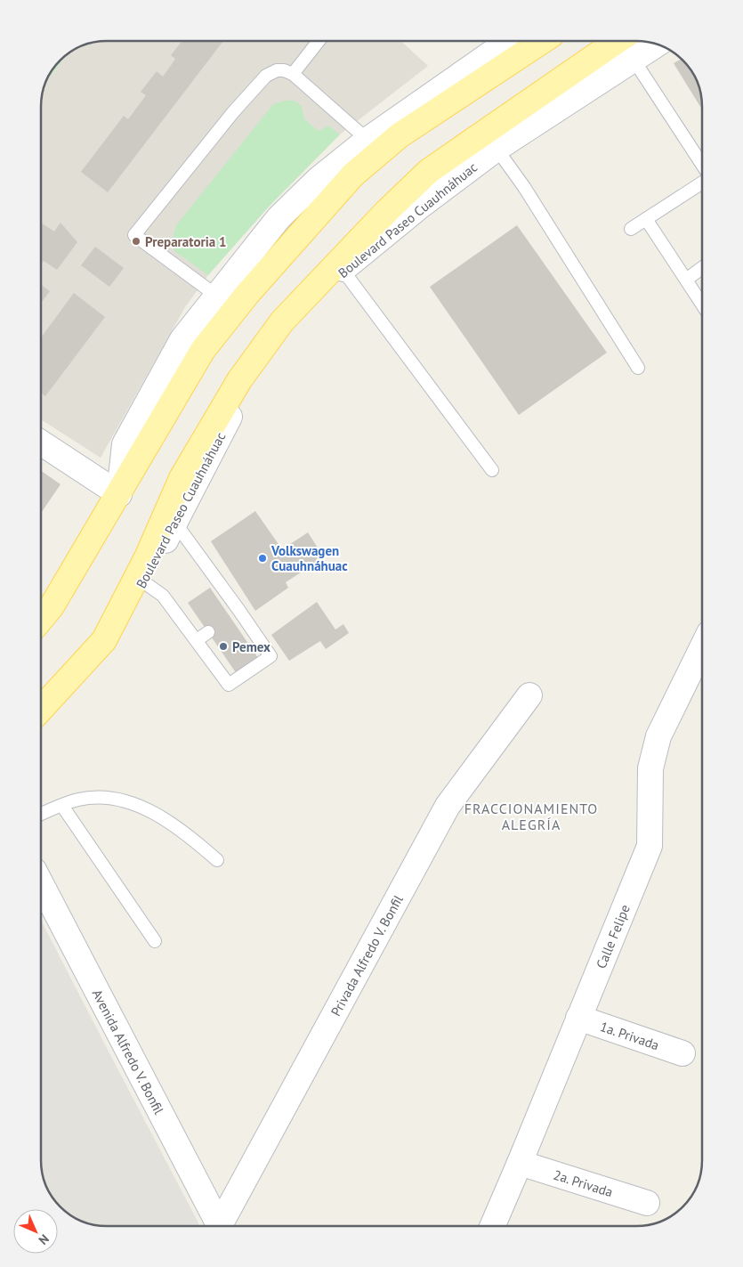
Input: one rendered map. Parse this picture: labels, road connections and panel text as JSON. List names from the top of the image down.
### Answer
{
  "streets": {
    "main road": ["Boulevard Paseo Cuauhnáhuac"],
    "street": [
      "Calle Felipe",
      "Privada Alfredo V. Bonfil",
      "1a. Privada",
      "Avenida Alfredo V. Bonfil",
      "2a. Privada"
    ]
  },
  "crossings": [
    ["Calle Felipe", "1a. Privada"],
    ["Calle Felipe", "2a. Privada"]
  ],
  "districts": ["FRACCIONAMIENTO ALEGRÍA"],
  "places": ["Preparatoria 1", "Volkswagen Cuauhnáhuac", "Pemex"],
  "north": "bottom right"
}
